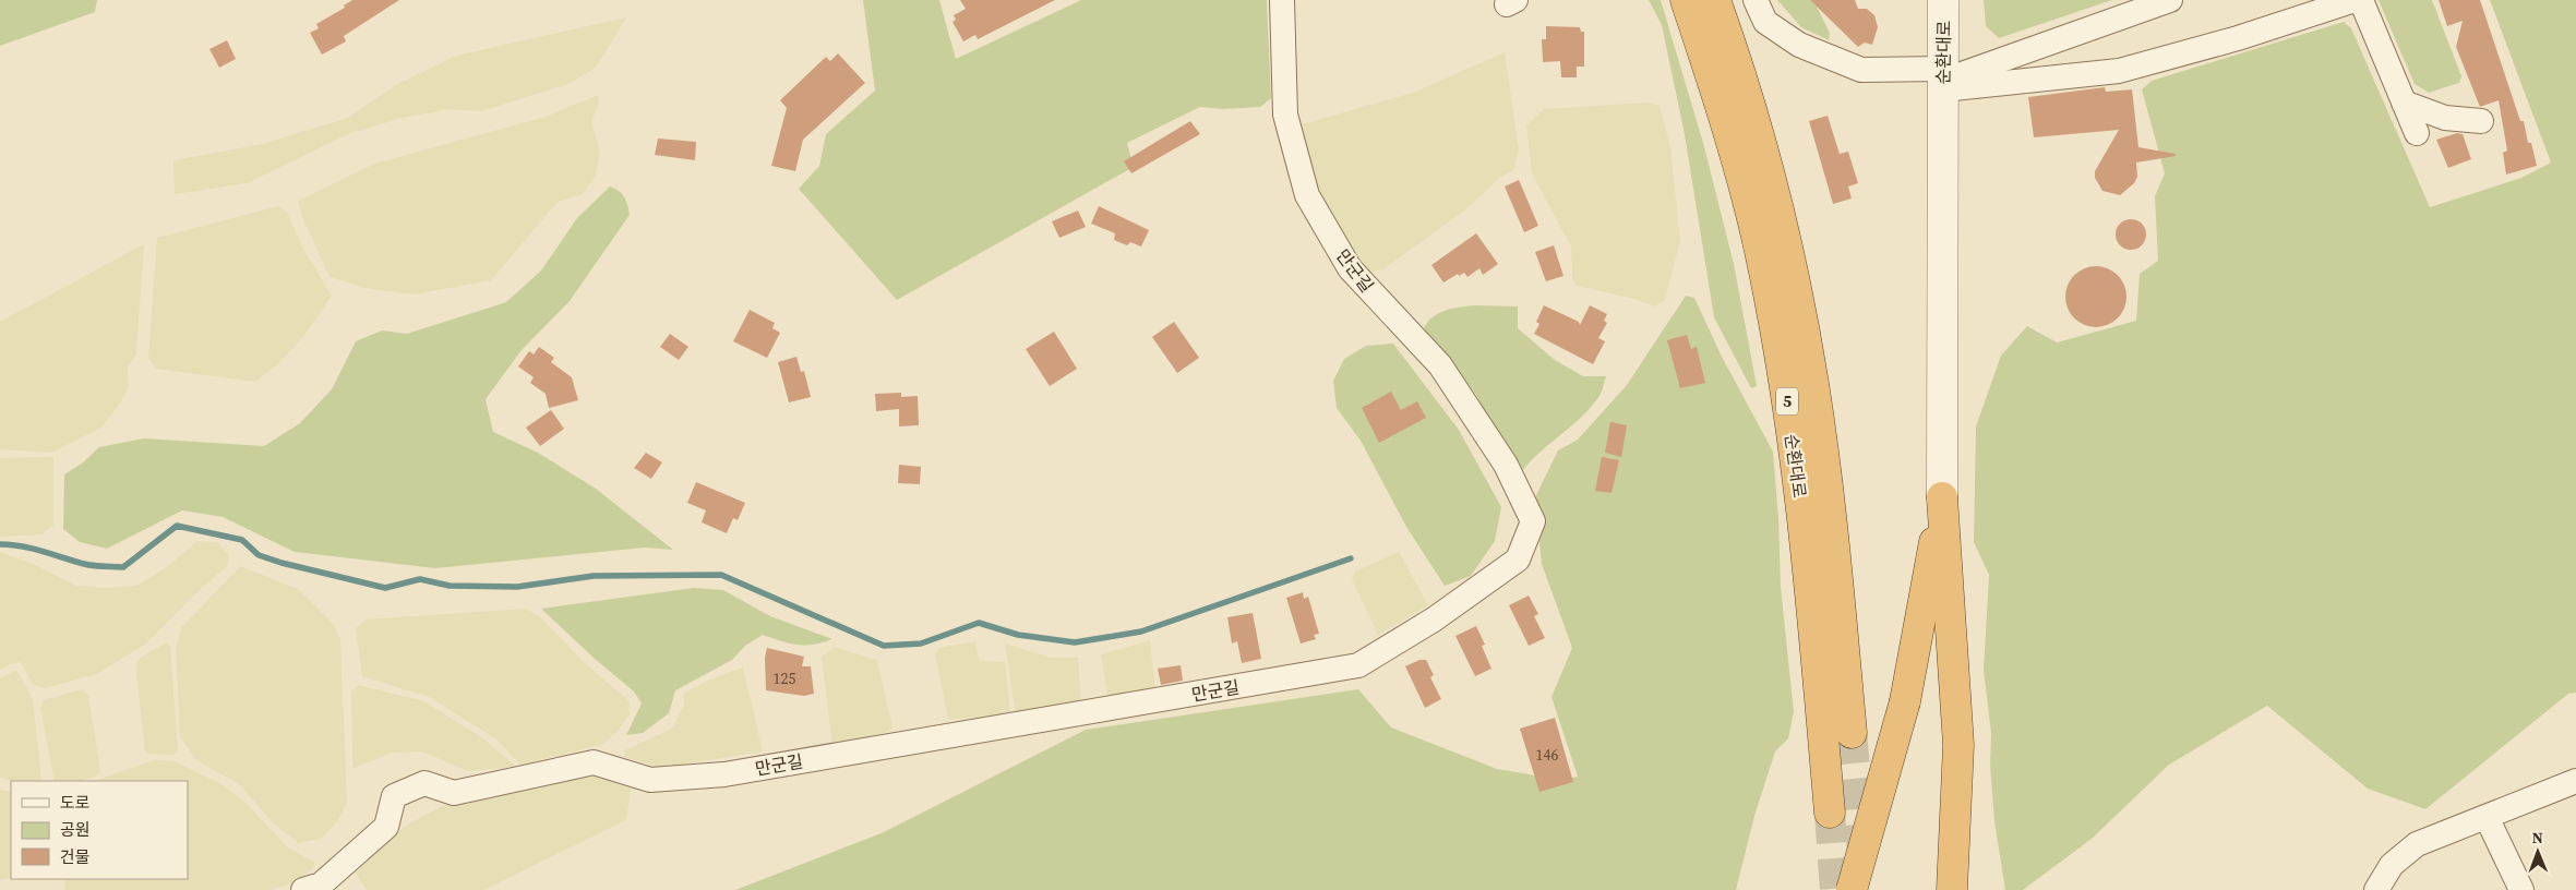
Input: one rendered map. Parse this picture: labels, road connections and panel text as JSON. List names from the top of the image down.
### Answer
{
  "streets": {
    "highway": ["순환대로", "5"],
    "street": ["만군길"]
  },
  "house_numbers": ["125", "146"],
  "legend": ["도로", "공원", "건물"],
  "north": "top"
}
